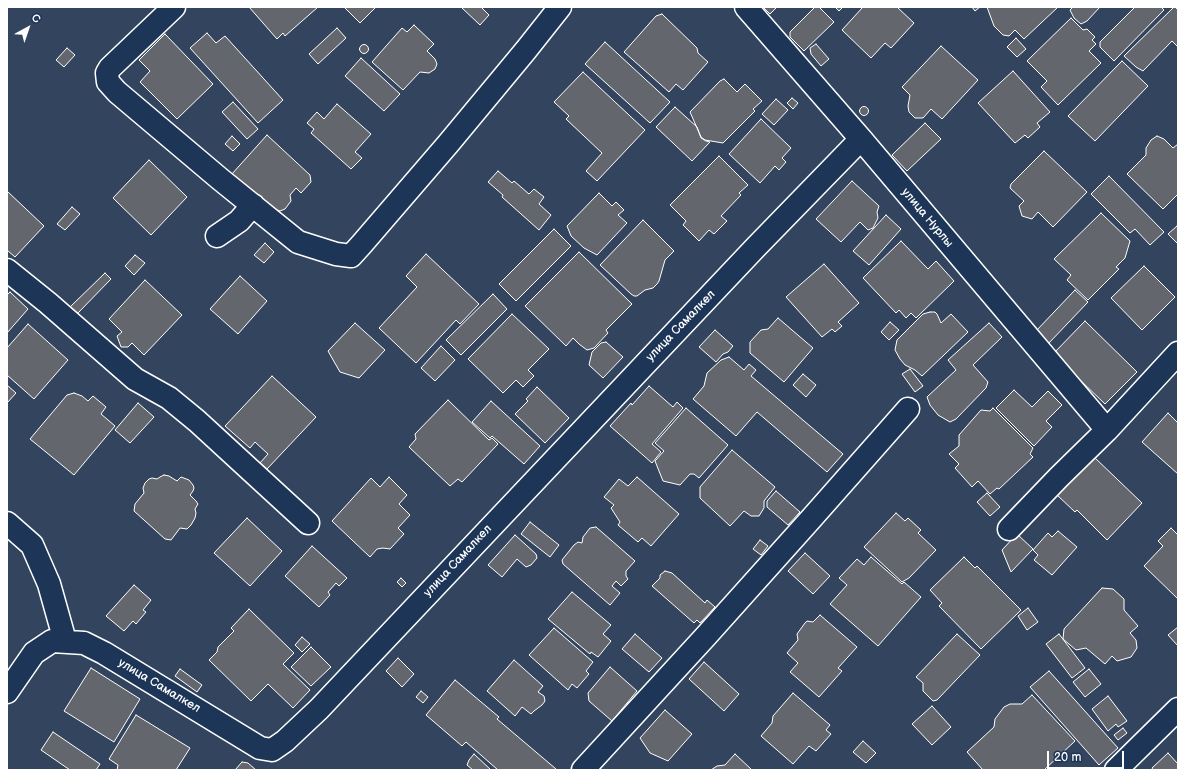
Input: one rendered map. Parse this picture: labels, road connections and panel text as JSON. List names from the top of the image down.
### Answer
{
  "streets": {
    "street": ["улица Нурлы", "улица Самалкел"]
  },
  "crossings": [
    ["улица Нурлы", "улица Самалкел"]
  ],
  "scale_bar": "20 m",
  "north": "top right"
}
